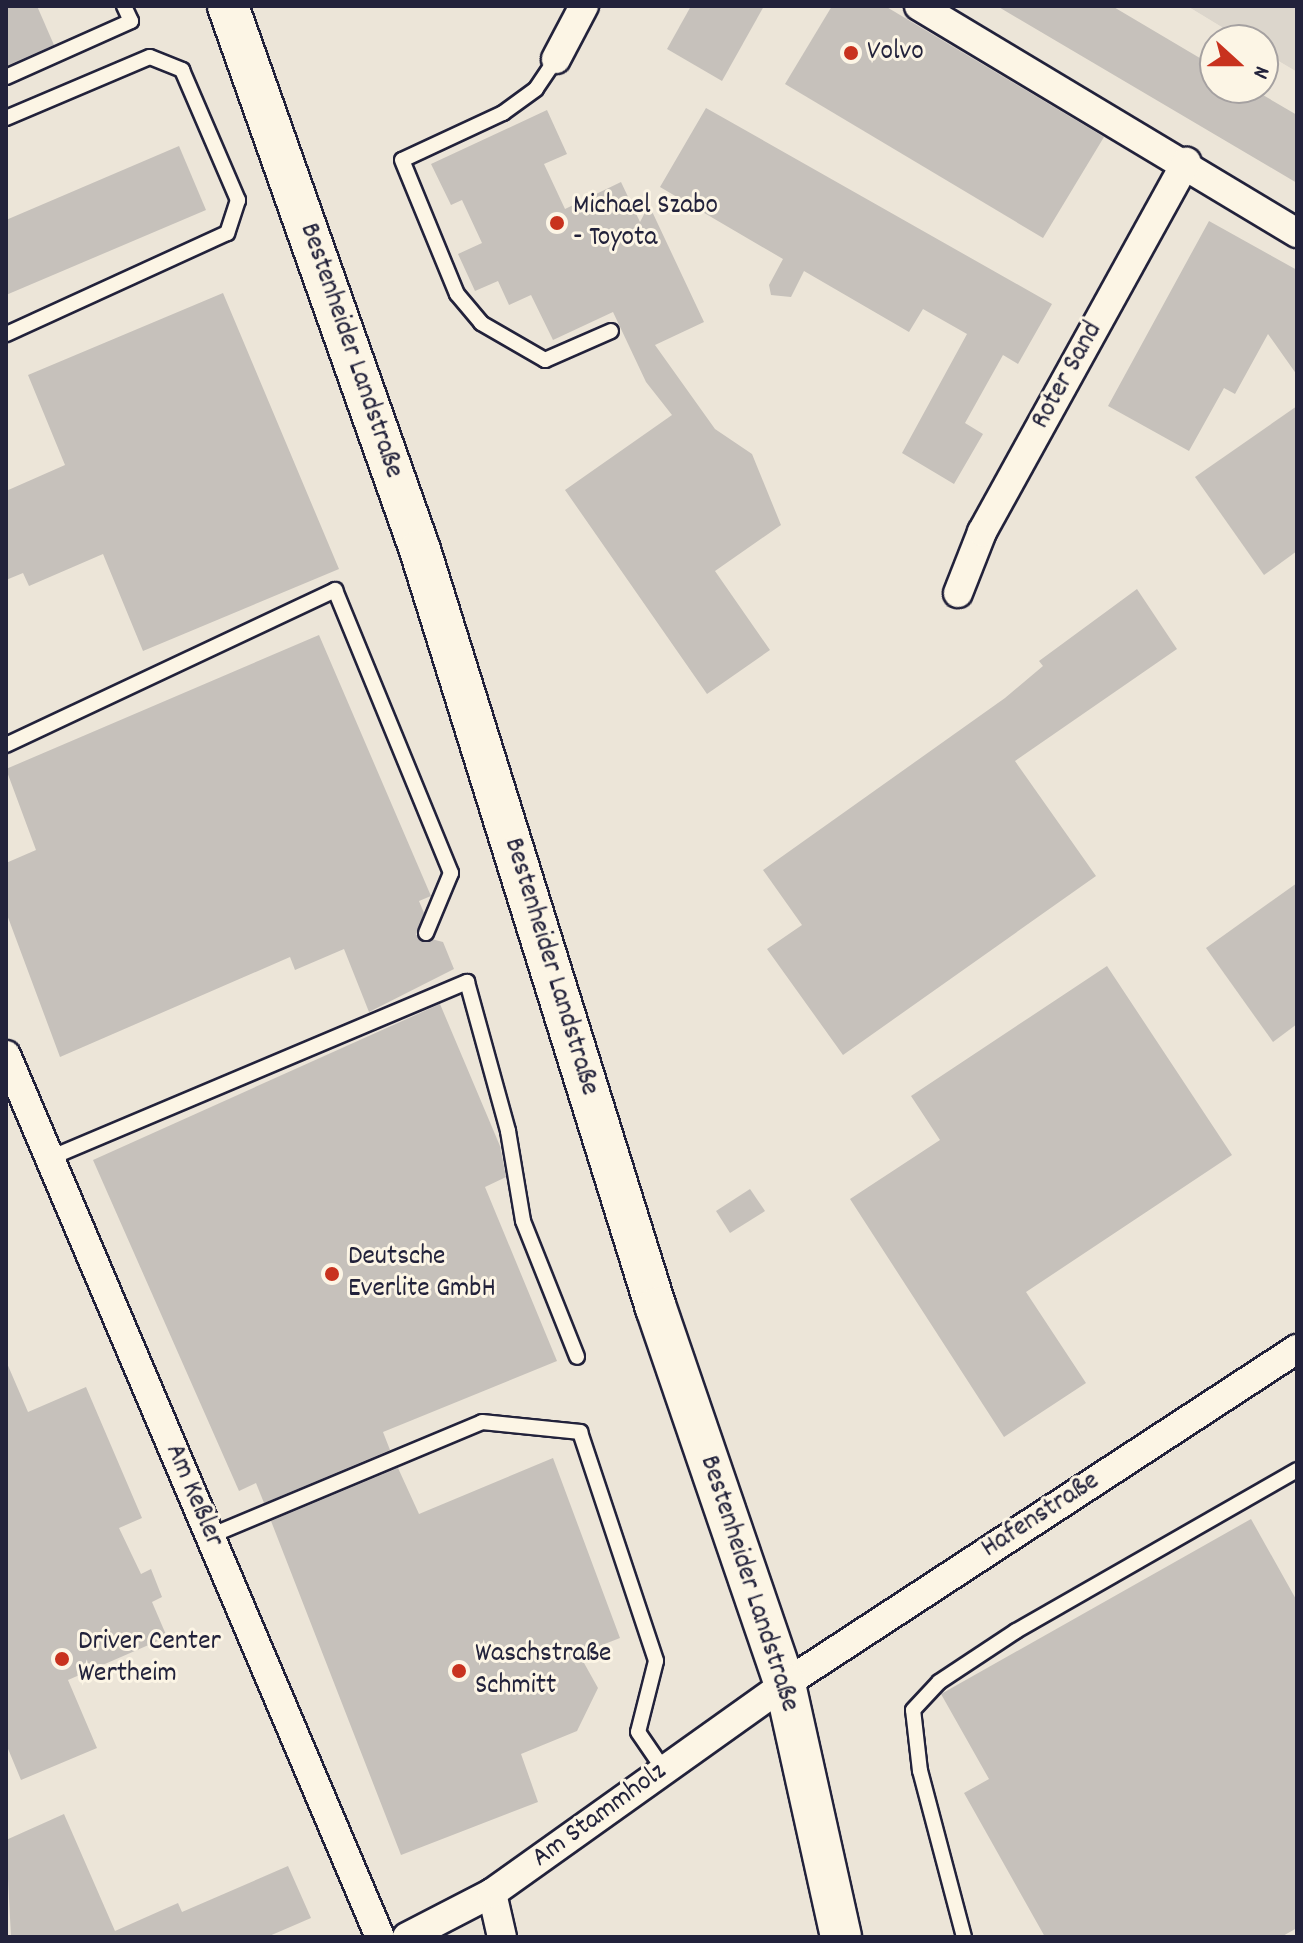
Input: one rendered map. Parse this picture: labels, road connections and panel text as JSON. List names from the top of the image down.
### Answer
{
  "streets": {
    "main road": ["Bestenheider Landstraße"],
    "street": [
      "Roter Sand",
      "Am Keßler",
      "Hafenstraße",
      "Am Stammholz"
    ]
  },
  "crossings": [
    ["Bestenheider Landstraße", "Hafenstraße"],
    ["Bestenheider Landstraße", "Am Stammholz"],
    ["Hafenstraße", "Am Stammholz"]
  ],
  "places": [
    "Volvo",
    "Michael Szabo - Toyota",
    "Deutsche Everlite GmbH",
    "Driver Center Wertheim",
    "Waschstraße Schmitt"
  ],
  "north": "right"
}
